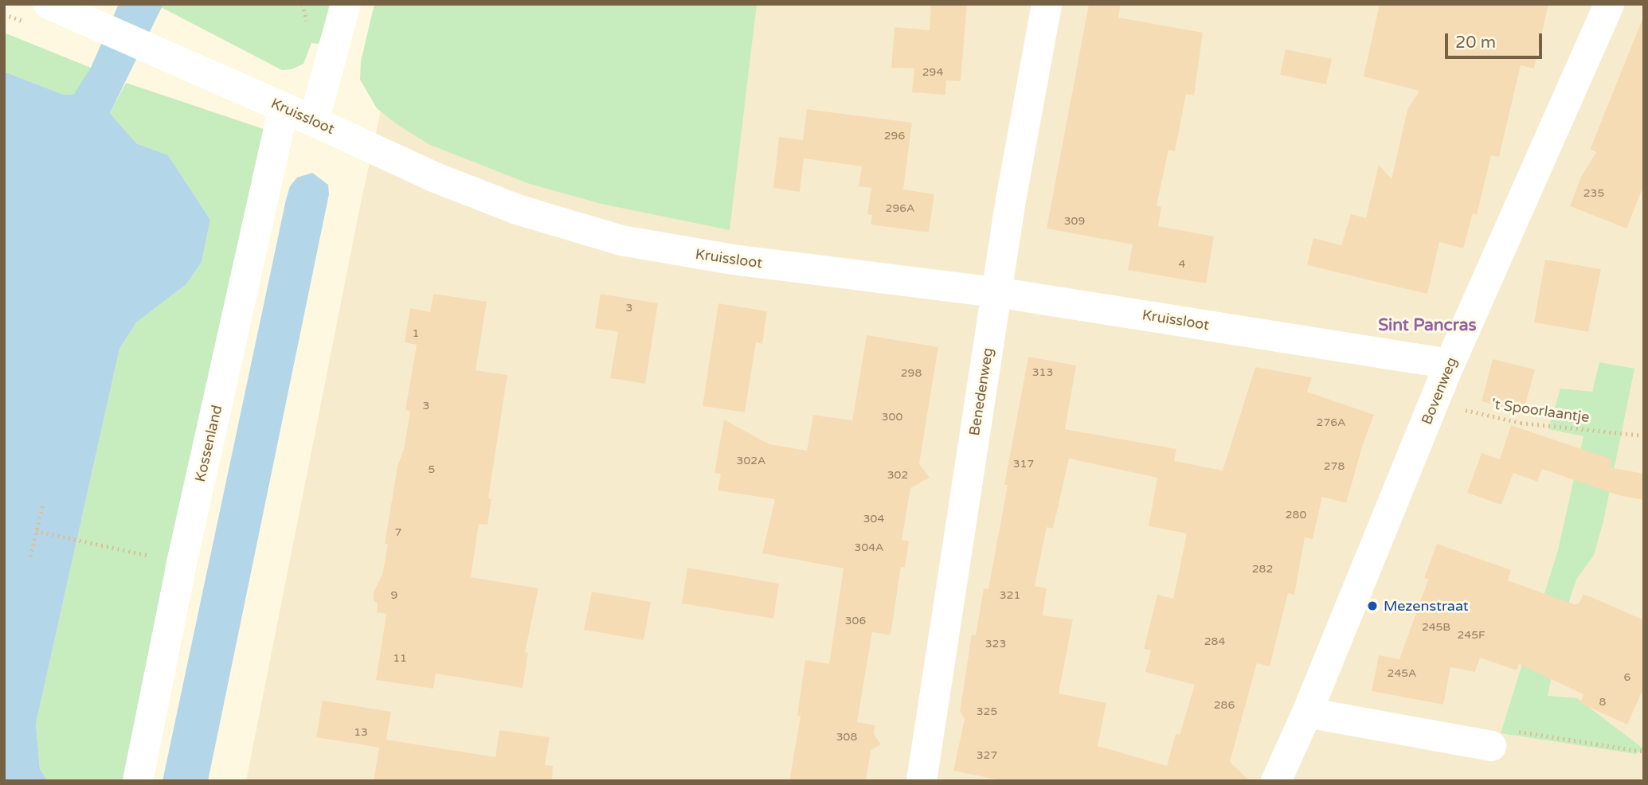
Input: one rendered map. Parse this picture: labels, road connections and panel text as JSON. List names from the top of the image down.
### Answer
{
  "streets": {
    "street": [
      "Kruissloot",
      "Bovenweg",
      "Benedenweg",
      "Kossenland"
    ],
    "path": ["'t Spoorlaantje"]
  },
  "crossings": [
    ["Kruissloot", "Bovenweg"],
    ["Kruissloot", "Benedenweg"],
    ["Kruissloot", "Kossenland"],
    ["Bovenweg", "'t Spoorlaantje"]
  ],
  "districts": ["Sint Pancras"],
  "places": ["Mezenstraat"],
  "house_numbers": [
    "294",
    "296",
    "235",
    "296A",
    "309",
    "4",
    "3",
    "1",
    "313",
    "298",
    "3",
    "300",
    "276A",
    "302A",
    "317",
    "278",
    "5",
    "302",
    "280",
    "304",
    "7",
    "304A",
    "282",
    "9",
    "321",
    "306",
    "245B",
    "245F",
    "284",
    "323",
    "11",
    "245A",
    "6",
    "8",
    "286",
    "325",
    "13",
    "308",
    "327"
  ],
  "scale_bar": "20 m"
}
